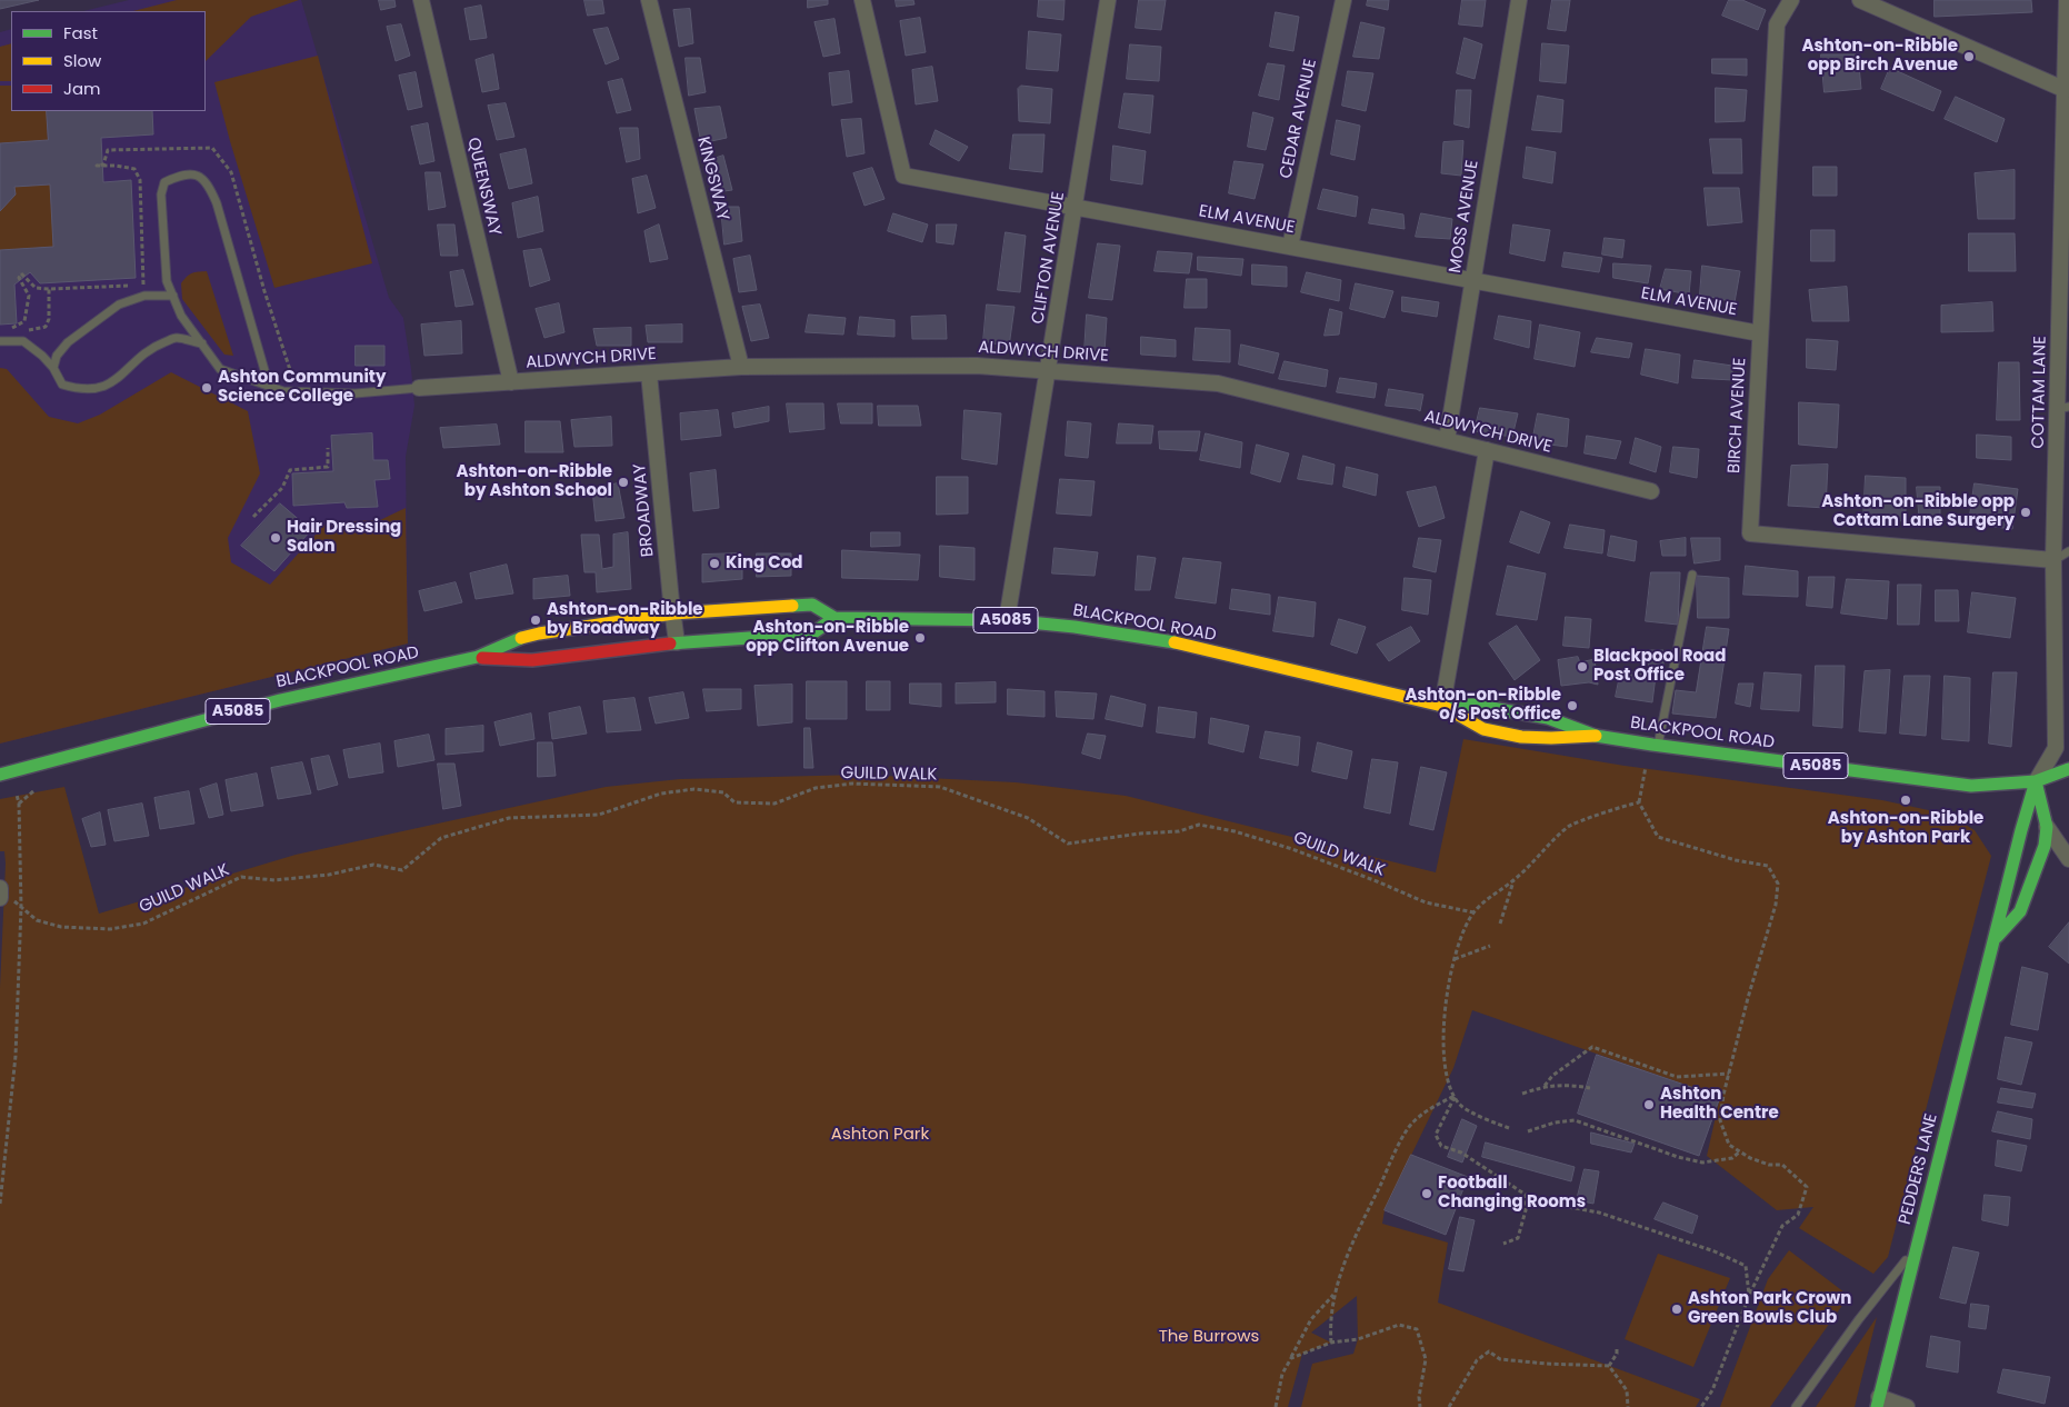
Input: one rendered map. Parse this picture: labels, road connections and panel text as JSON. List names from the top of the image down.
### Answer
{
  "streets": {
    "main road": ["A5085", "BLACKPOOL ROAD", "PEDDERS LANE"],
    "street": [
      "CEDAR AVENUE",
      "KINGSWAY",
      "QUEENSWAY",
      "MOSS AVENUE",
      "ELM AVENUE",
      "CLIFTON AVENUE",
      "ALDWYCH DRIVE",
      "COTTAM LANE",
      "BIRCH AVENUE",
      "BROADWAY"
    ],
    "path": ["GUILD WALK"]
  },
  "crossings": [
    ["CEDAR AVENUE", "ELM AVENUE"],
    ["KINGSWAY", "ALDWYCH DRIVE"],
    ["QUEENSWAY", "ALDWYCH DRIVE"],
    ["MOSS AVENUE", "ELM AVENUE"],
    ["MOSS AVENUE", "ALDWYCH DRIVE"],
    ["ELM AVENUE", "CLIFTON AVENUE"],
    ["ELM AVENUE", "BIRCH AVENUE"],
    ["CLIFTON AVENUE", "ALDWYCH DRIVE"],
    ["CLIFTON AVENUE", "BLACKPOOL ROAD"],
    ["ALDWYCH DRIVE", "BROADWAY"],
    ["COTTAM LANE", "BIRCH AVENUE"],
    ["COTTAM LANE", "BLACKPOOL ROAD"],
    ["COTTAM LANE", "PEDDERS LANE"],
    ["BROADWAY", "BLACKPOOL ROAD"],
    ["BLACKPOOL ROAD", "PEDDERS LANE"]
  ],
  "parks": ["Ashton Park", "The Burrows"],
  "places": [
    "Ashton-on-Ribble opp Birch Avenue",
    "Ashton Community Science College",
    "Ashton-on-Ribble by Ashton School",
    "Ashton-on-Ribble opp Cottam Lane Surgery",
    "Hair Dressing Salon",
    "King Cod",
    "Ashton-on-Ribble by Broadway",
    "Ashton-on-Ribble opp Clifton Avenue",
    "Blackpool Road Post Office",
    "Ashton-on-Ribble o/s Post Office",
    "Ashton-on-Ribble by Ashton Park",
    "Ashton Health Centre",
    "Football Changing Rooms",
    "Ashton Park Crown Green Bowls Club"
  ],
  "legend": ["Fast", "Slow", "Jam"]
}
